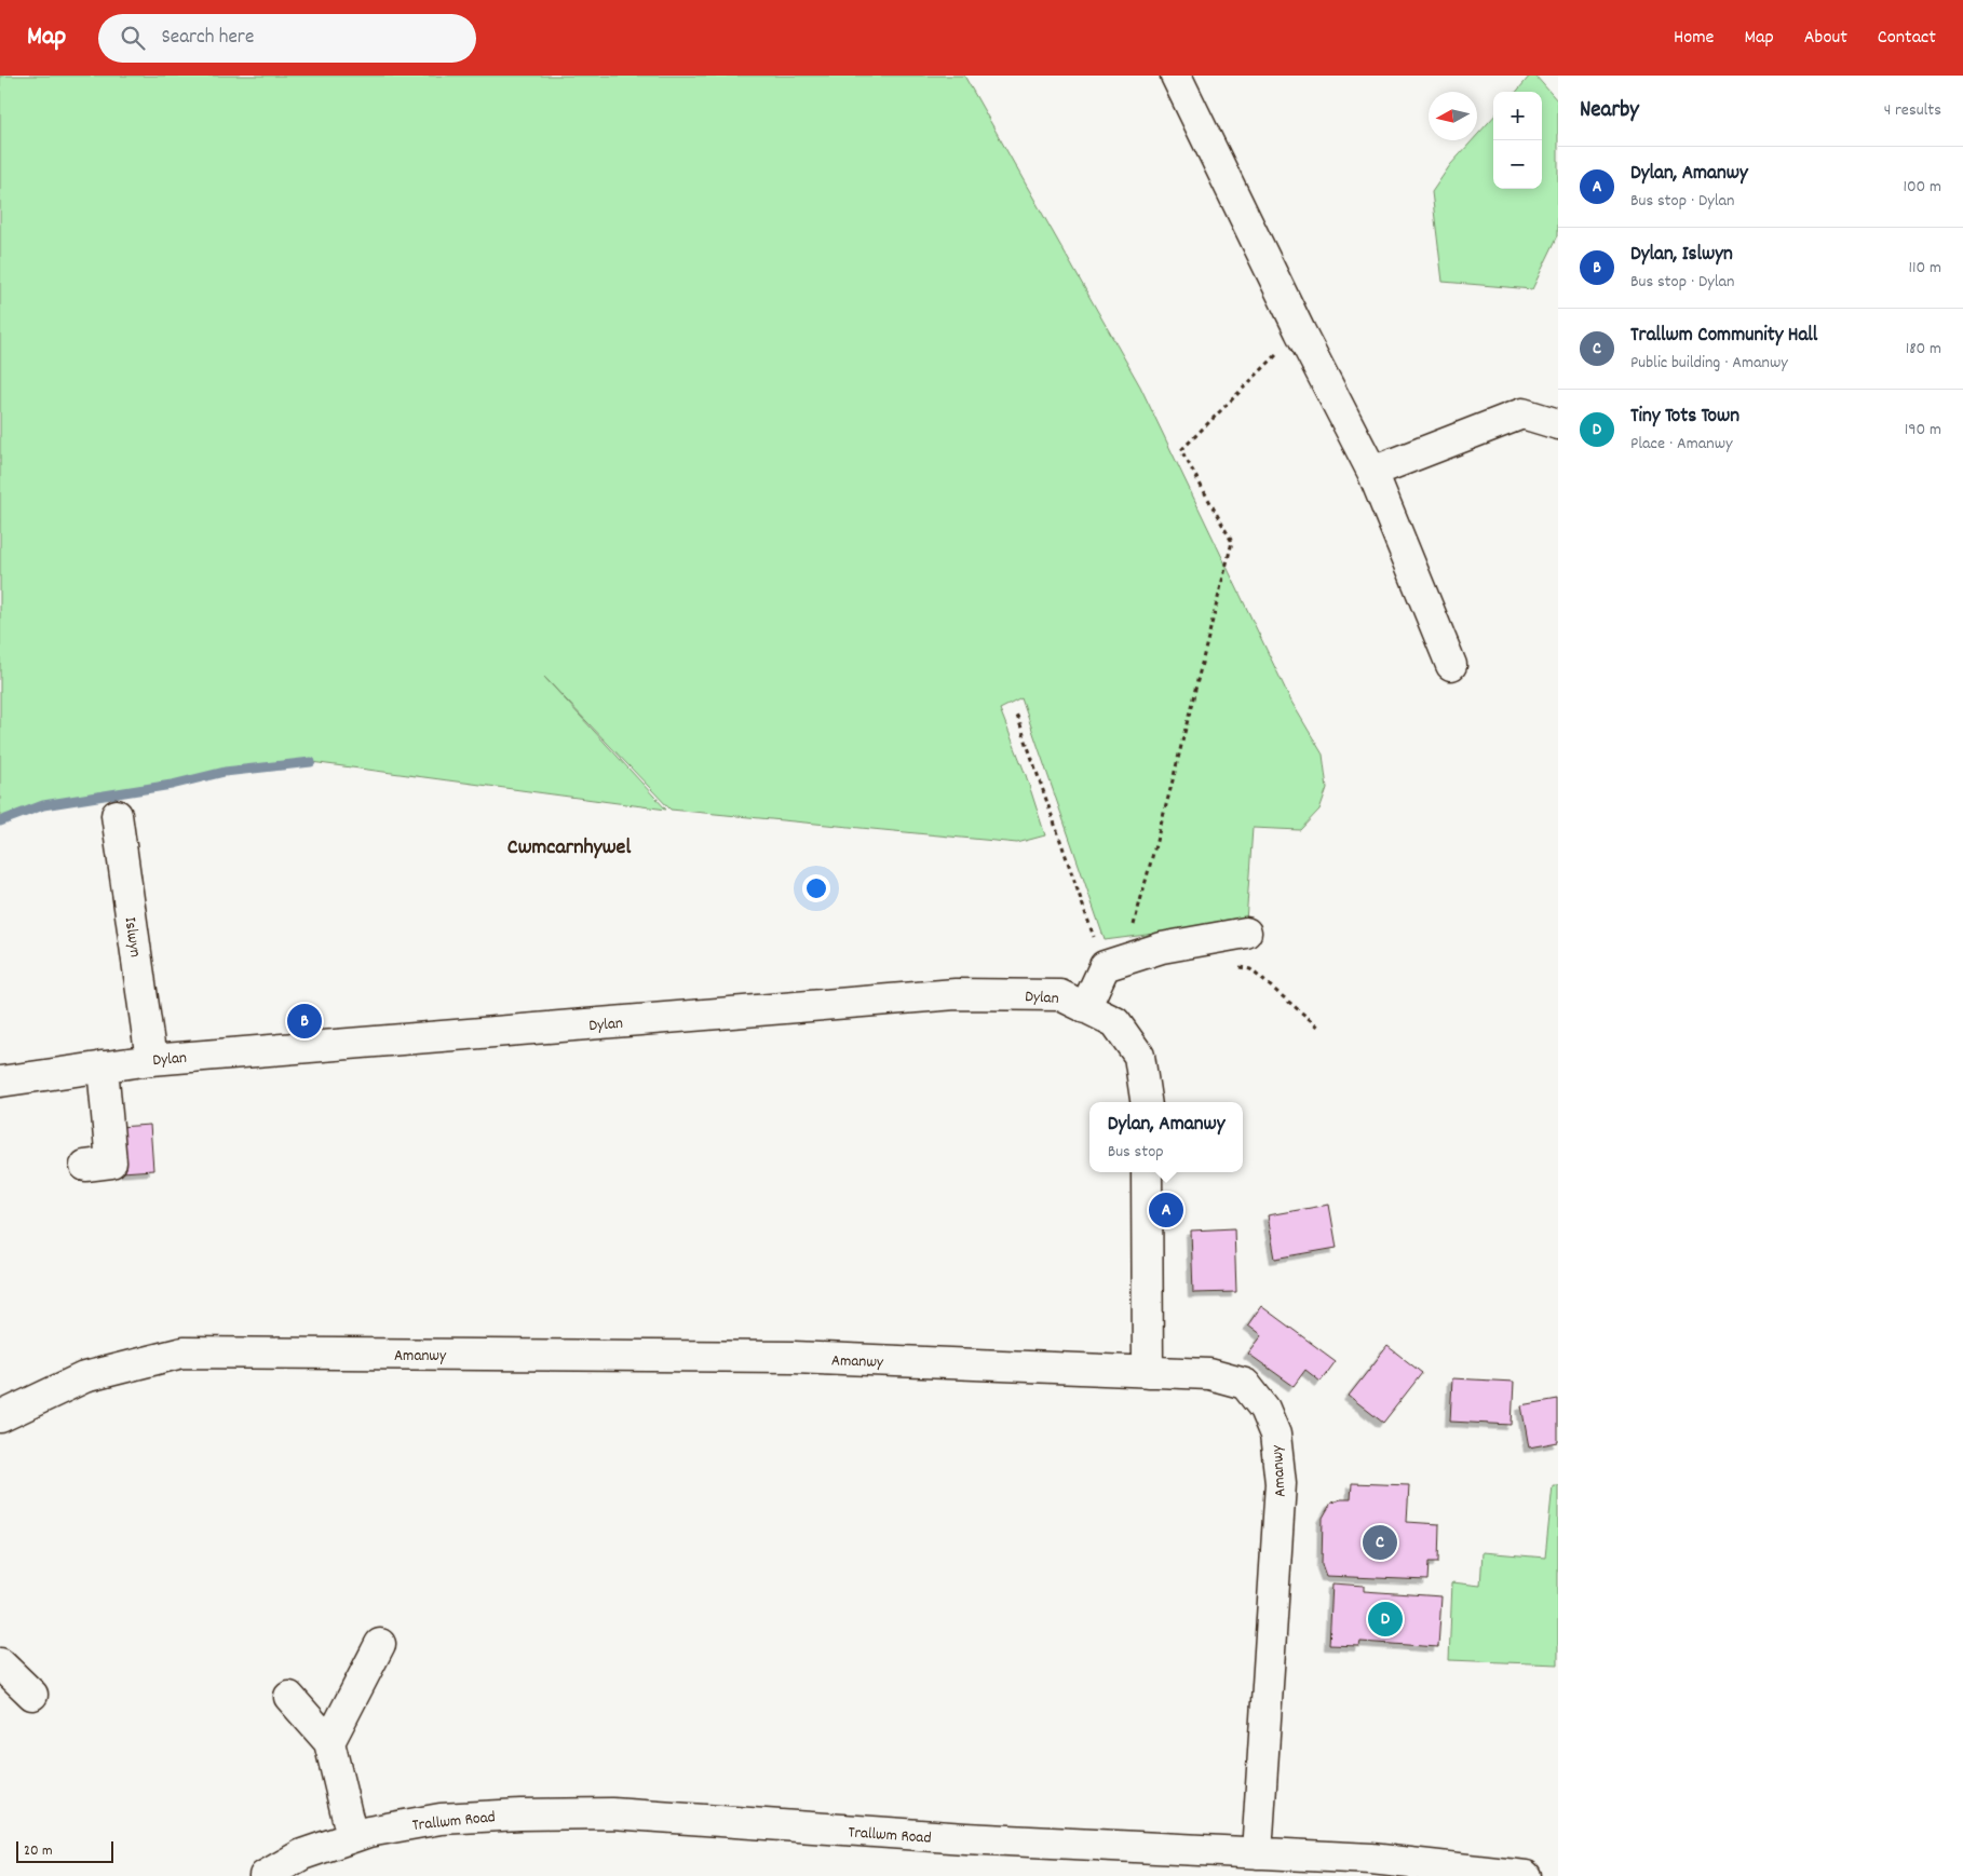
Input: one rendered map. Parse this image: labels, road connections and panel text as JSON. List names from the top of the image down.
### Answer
{
  "streets": {
    "street": [
      "Islwyn",
      "Dylan",
      "Amanwy",
      "Trallwm Road"
    ]
  },
  "crossings": [
    ["Islwyn", "Dylan"],
    ["Amanwy", "Trallwm Road"]
  ],
  "districts": ["Cwmcarnhywel"],
  "scale_bar": "20 m",
  "north": "left",
  "page": {
    "header": "Map",
    "search": "Search here",
    "nav": [
      "Home",
      "Map",
      "About",
      "Contact"
    ],
    "heading": ["Nearby", "4 results"],
    "map_buttons": ["+", "−"],
    "list": [
      {
        "mark": "A",
        "name": "Dylan, Amanwy",
        "note": "Bus stop · Dylan",
        "value": "100 m"
      },
      {
        "mark": "B",
        "name": "Dylan, Islwyn",
        "note": "Bus stop · Dylan",
        "value": "110 m"
      },
      {
        "mark": "C",
        "name": "Trallwm Community Hall",
        "note": "Public building · Amanwy",
        "value": "180 m"
      },
      {
        "mark": "D",
        "name": "Tiny Tots Town",
        "note": "Place · Amanwy",
        "value": "190 m"
      }
    ],
    "pins": [
      "B",
      "A",
      "C",
      "D"
    ],
    "popup": ["Dylan, Amanwy", "Bus stop"],
    "scale": "20 m"
  }
}
